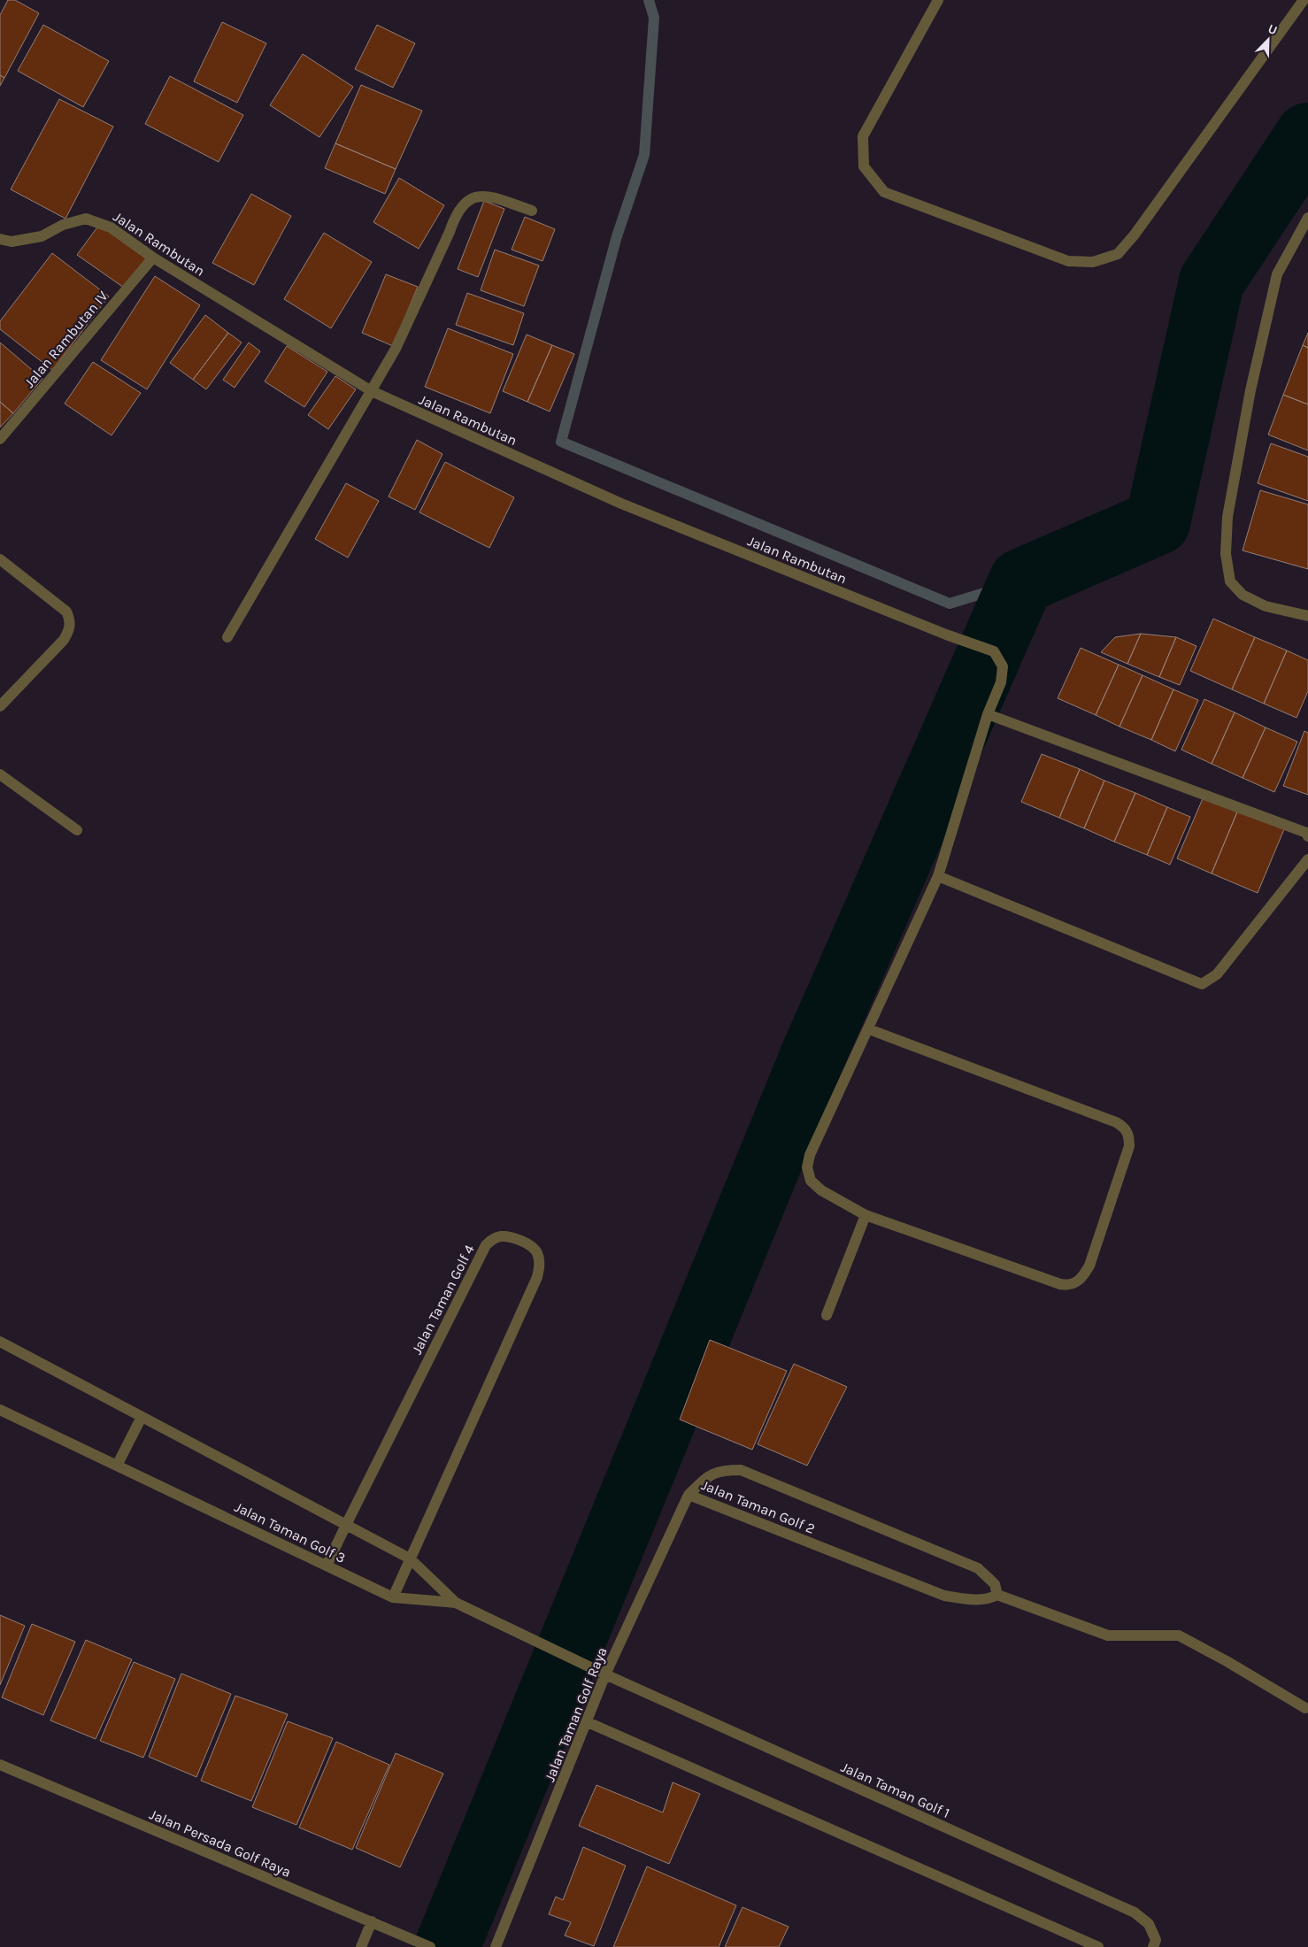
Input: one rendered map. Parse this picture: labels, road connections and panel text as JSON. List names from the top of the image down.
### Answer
{
  "streets": {
    "street": [
      "Jalan Rambutan",
      "Jalan Rambutan IV",
      "Jalan Taman Golf 4",
      "Jalan Taman Golf 2",
      "Jalan Taman Golf 3",
      "Jalan Taman Golf Raya",
      "Jalan Taman Golf 1",
      "Jalan Persada Golf Raya"
    ]
  },
  "crossings": [
    ["Jalan Rambutan", "Jalan Rambutan IV"],
    ["Jalan Taman Golf 4", "Jalan Taman Golf 3"],
    ["Jalan Taman Golf 2", "Jalan Taman Golf Raya"],
    ["Jalan Taman Golf 3", "Jalan Taman Golf Raya"],
    ["Jalan Taman Golf 3", "Jalan Taman Golf 1"],
    ["Jalan Taman Golf Raya", "Jalan Taman Golf 1"]
  ],
  "north": "top right"
}
